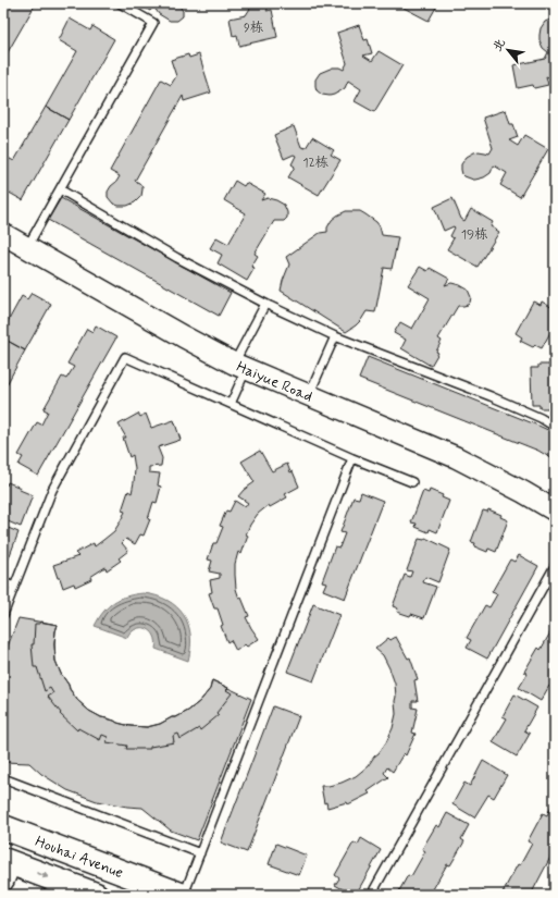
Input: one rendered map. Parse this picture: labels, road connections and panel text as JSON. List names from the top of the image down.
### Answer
{
  "streets": {
    "main road": ["Houhai Avenue"],
    "street": ["Haiyue Road"]
  },
  "house_numbers": ["9栋", "12栋", "19栋"],
  "north": "top left"
}
